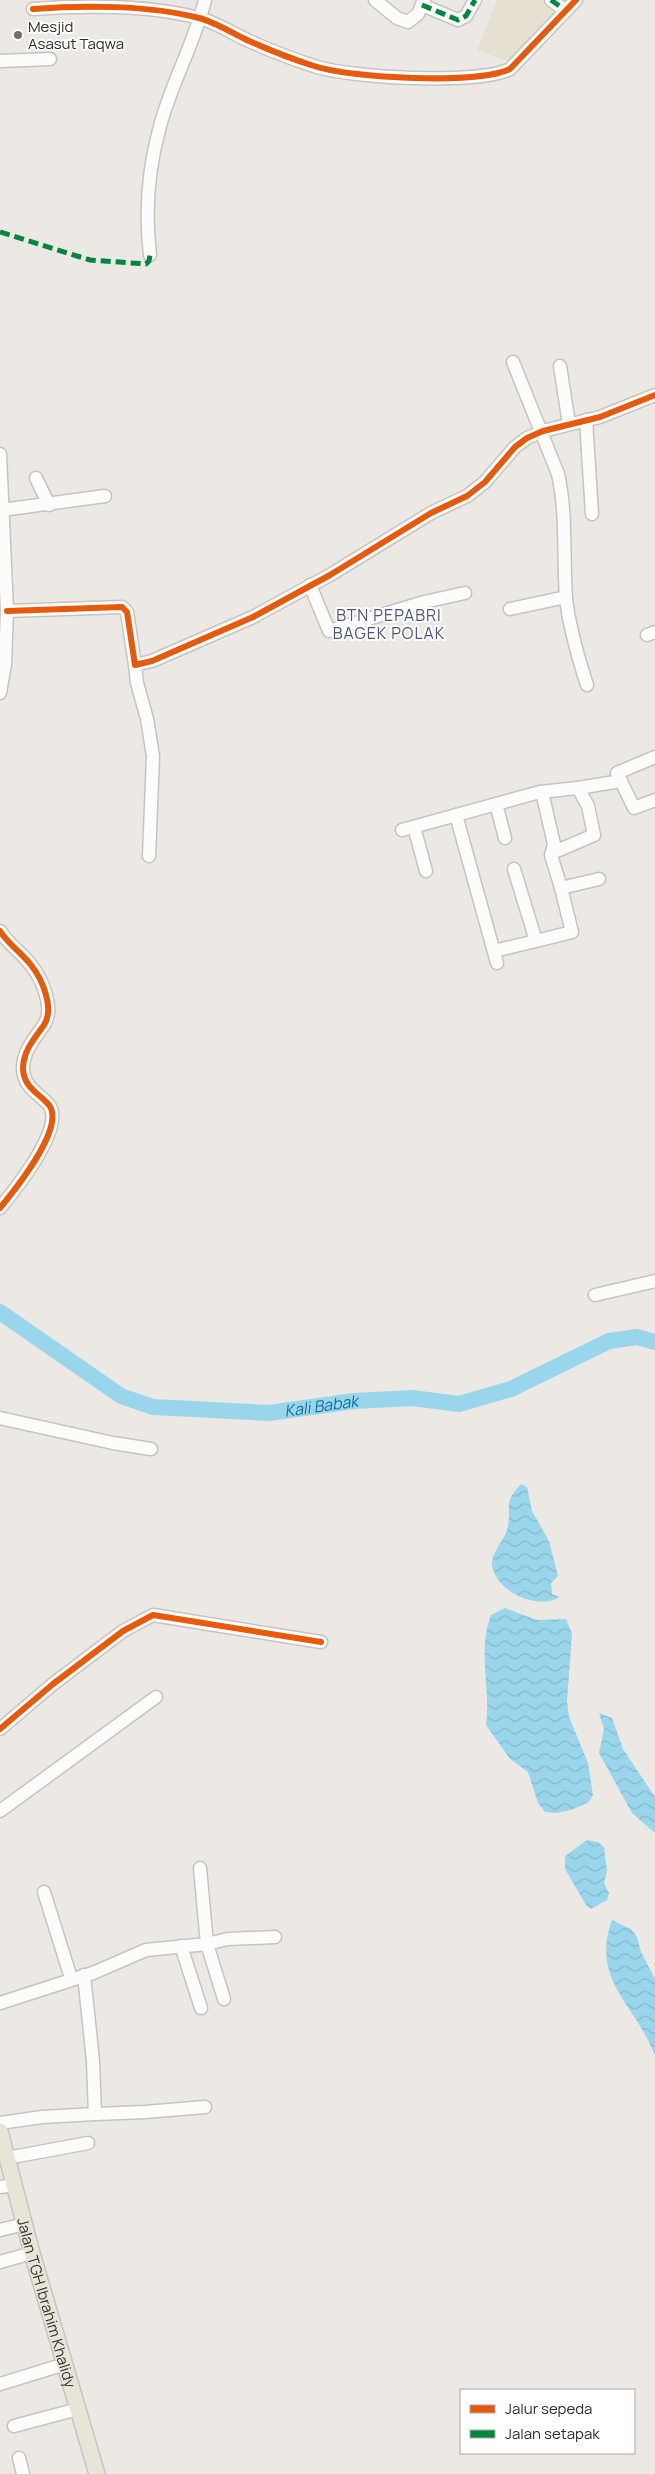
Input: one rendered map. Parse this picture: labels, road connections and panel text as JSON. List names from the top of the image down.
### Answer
{
  "streets": {
    "main road": ["Jalan TGH Ibrahim Khalidy"]
  },
  "districts": ["BTN PEPABRI BAGEK POLAK"],
  "water": ["Kali Babak"],
  "places": ["Mesjid Asasut Taqwa"],
  "legend": ["Jalur sepeda", "Jalan setapak"]
}
